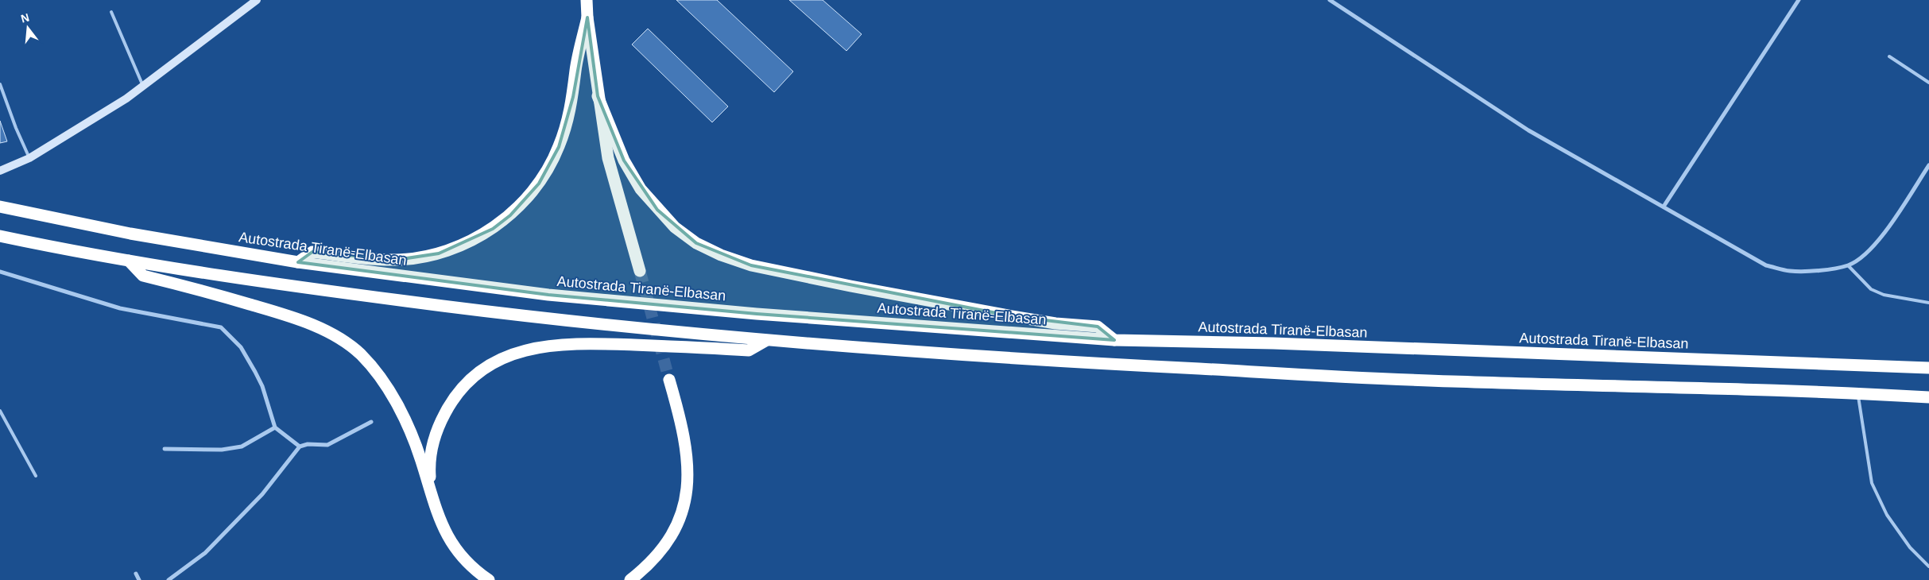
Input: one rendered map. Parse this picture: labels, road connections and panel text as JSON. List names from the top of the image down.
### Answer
{
  "streets": {
    "highway": ["Autostrada Tiranë-Elbasan"]
  },
  "north": "top"
}
